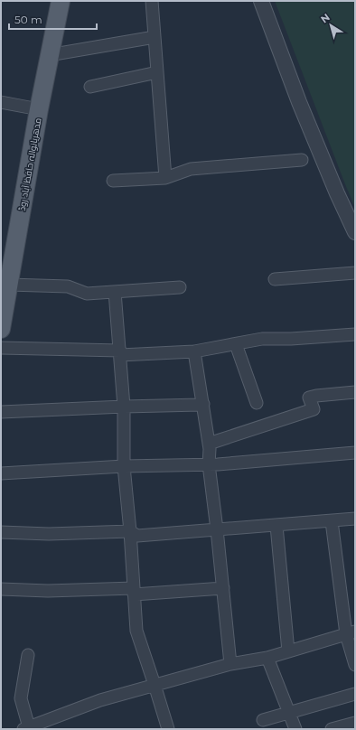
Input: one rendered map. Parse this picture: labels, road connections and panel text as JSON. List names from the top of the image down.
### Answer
{
  "streets": {
    "main road": ["مدھریانوالہ حافظ آباد روڈ"]
  },
  "scale_bar": "50 m",
  "north": "top left"
}
